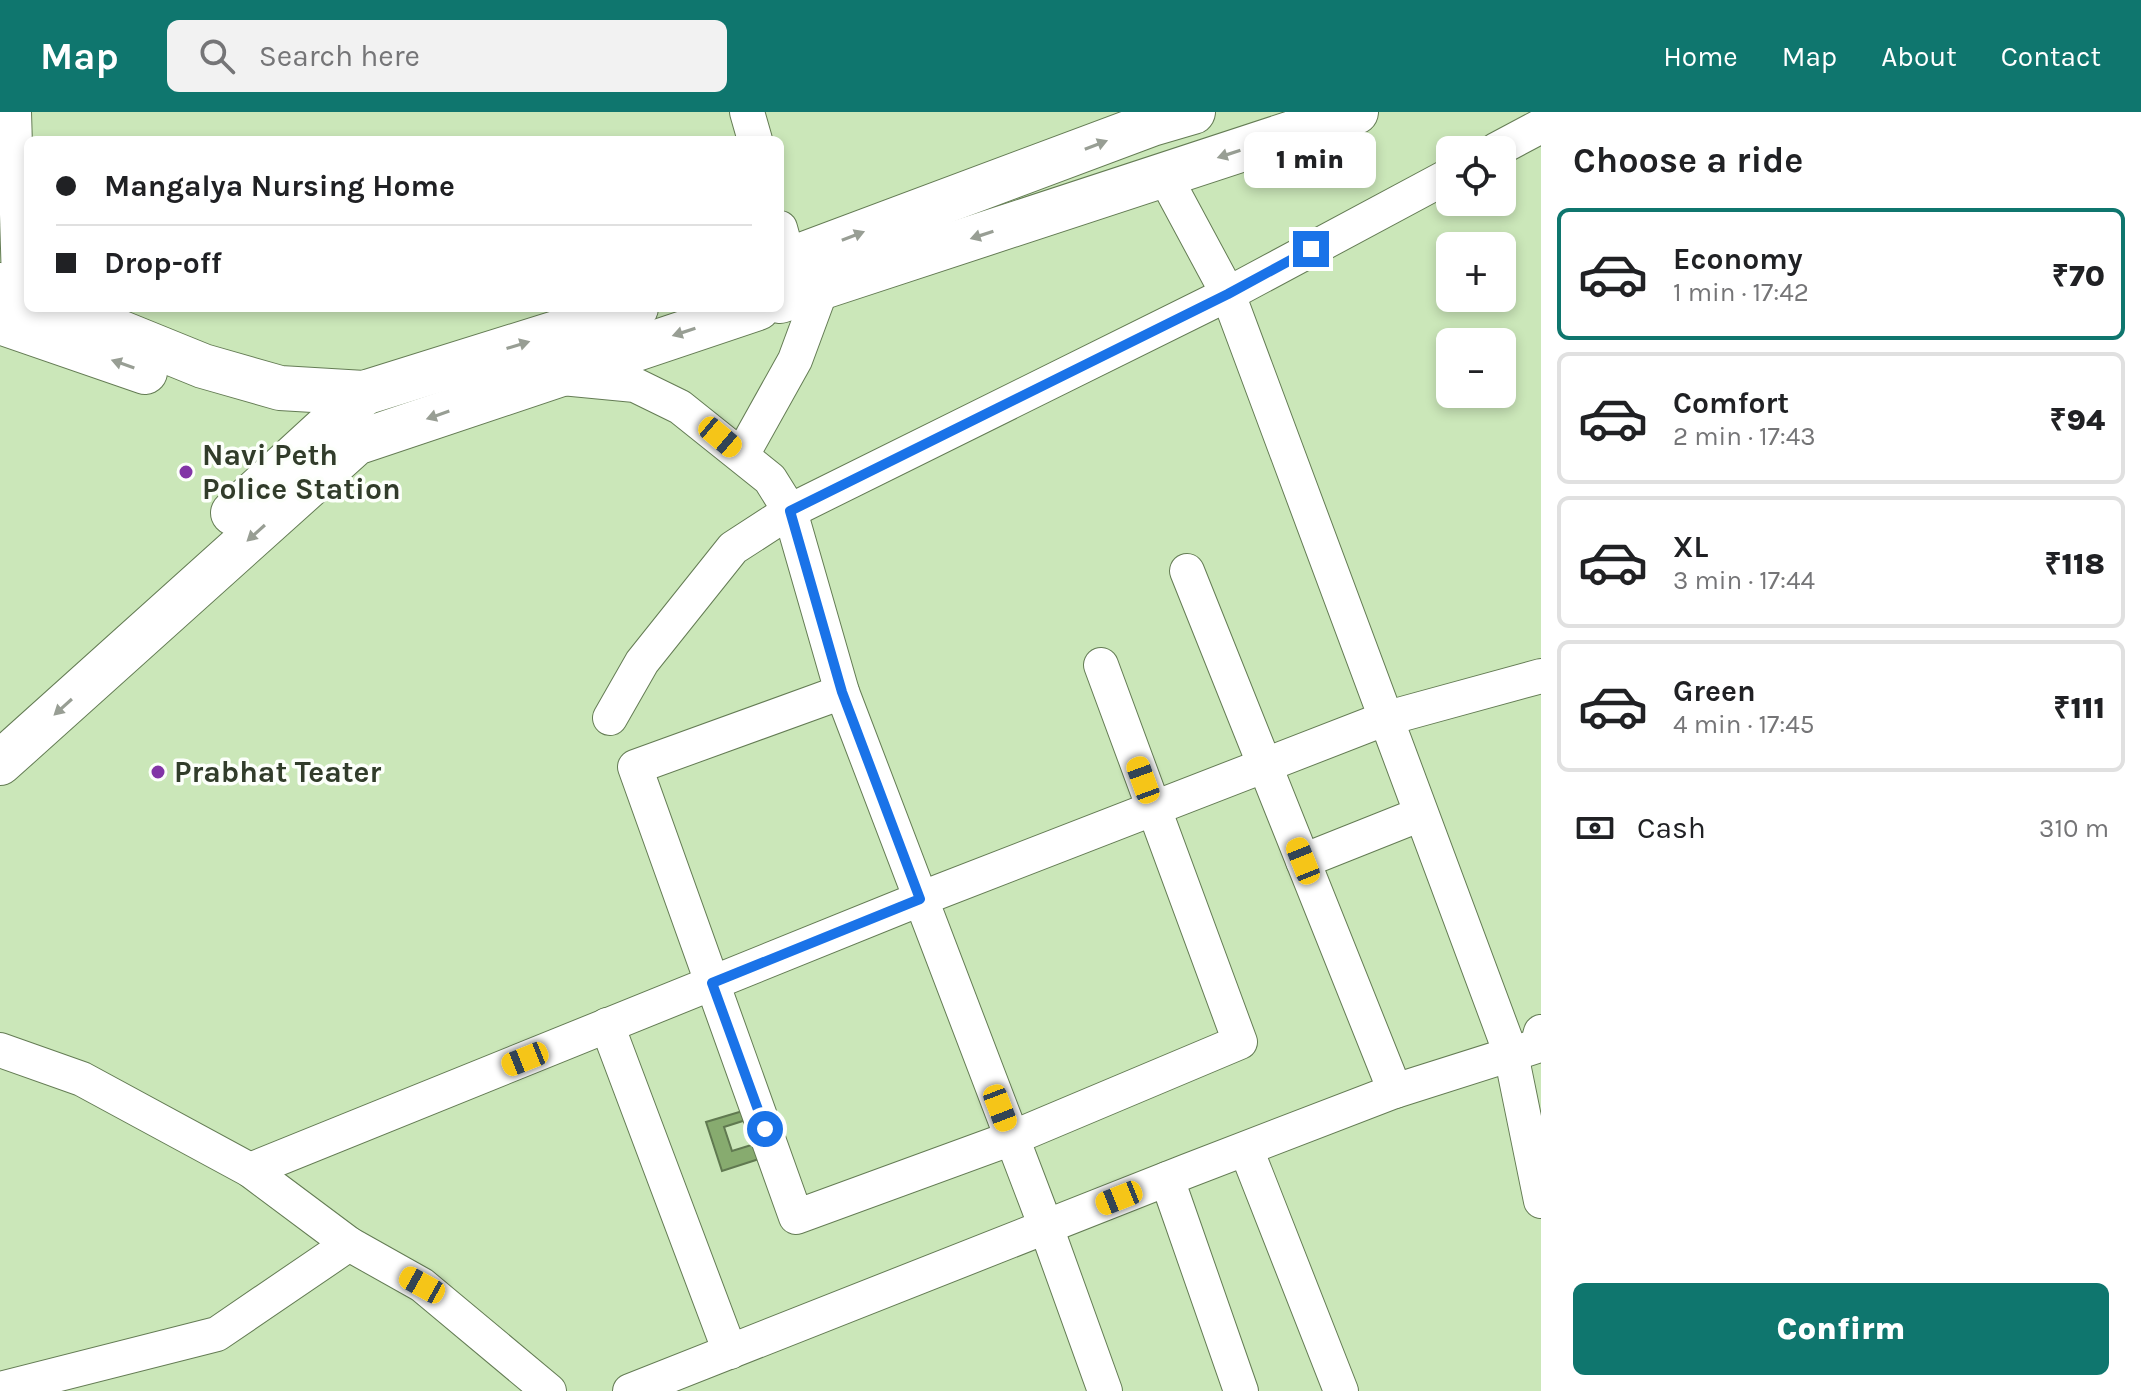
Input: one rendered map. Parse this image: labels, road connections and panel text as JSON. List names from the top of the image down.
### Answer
{
  "places": ["Navi Peth Police Station", "Prabhat Teater"],
  "page": {
    "header": "Map",
    "search": "Search here",
    "nav": [
      "Home",
      "Map",
      "About",
      "Contact"
    ],
    "heading": "Choose a ride",
    "bubble": "1 min",
    "map_buttons": ["+", "−"],
    "banner": ["Mangalya Nursing Home", "Drop-off"],
    "list": [
      {
        "name": "Economy",
        "note": "1 min · 17:42",
        "value": "₹70"
      },
      {
        "name": "Comfort",
        "note": "2 min · 17:43",
        "value": "₹94"
      },
      {
        "name": "XL",
        "note": "3 min · 17:44",
        "value": "₹118"
      },
      {
        "name": "Green",
        "note": "4 min · 17:45",
        "value": "₹111"
      }
    ],
    "pay": ["Cash", "310 m"],
    "buttons": "Confirm"
  }
}
